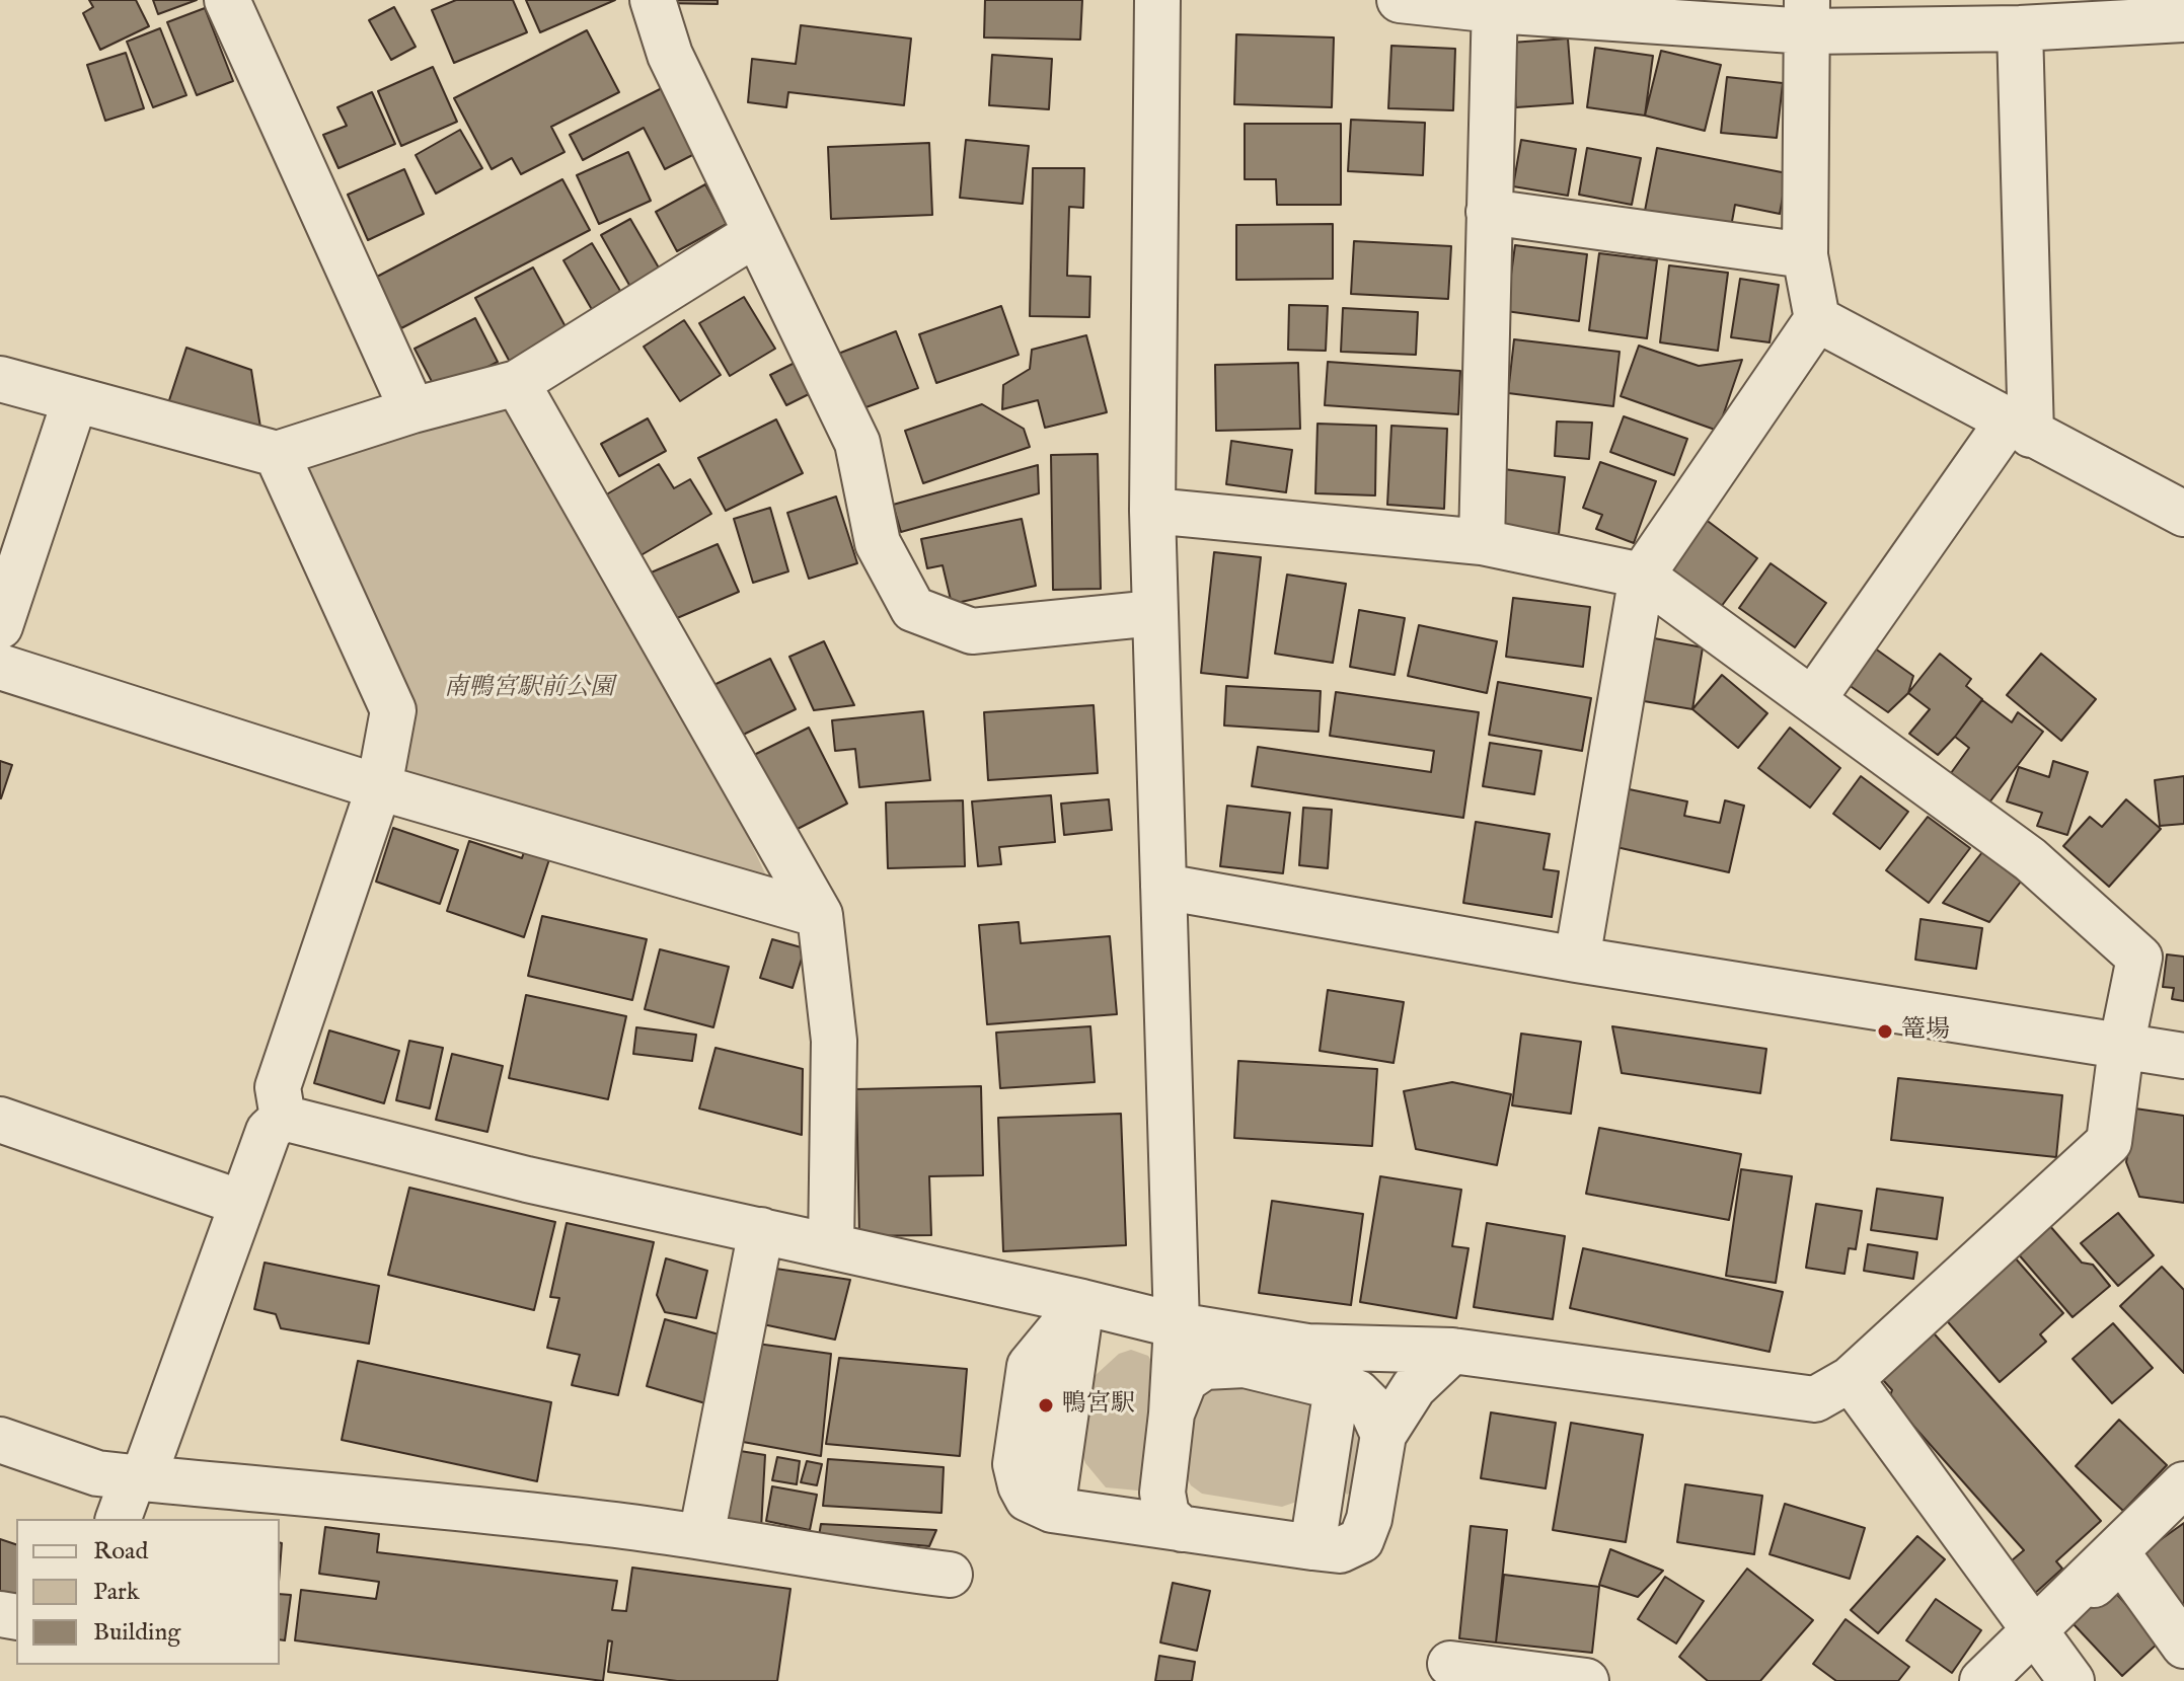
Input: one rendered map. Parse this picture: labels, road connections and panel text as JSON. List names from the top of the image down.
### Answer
{
  "parks": ["南鴨宮駅前公園"],
  "places": ["篭場", "鴨宮駅"],
  "legend": ["Road", "Park", "Building"]
}
